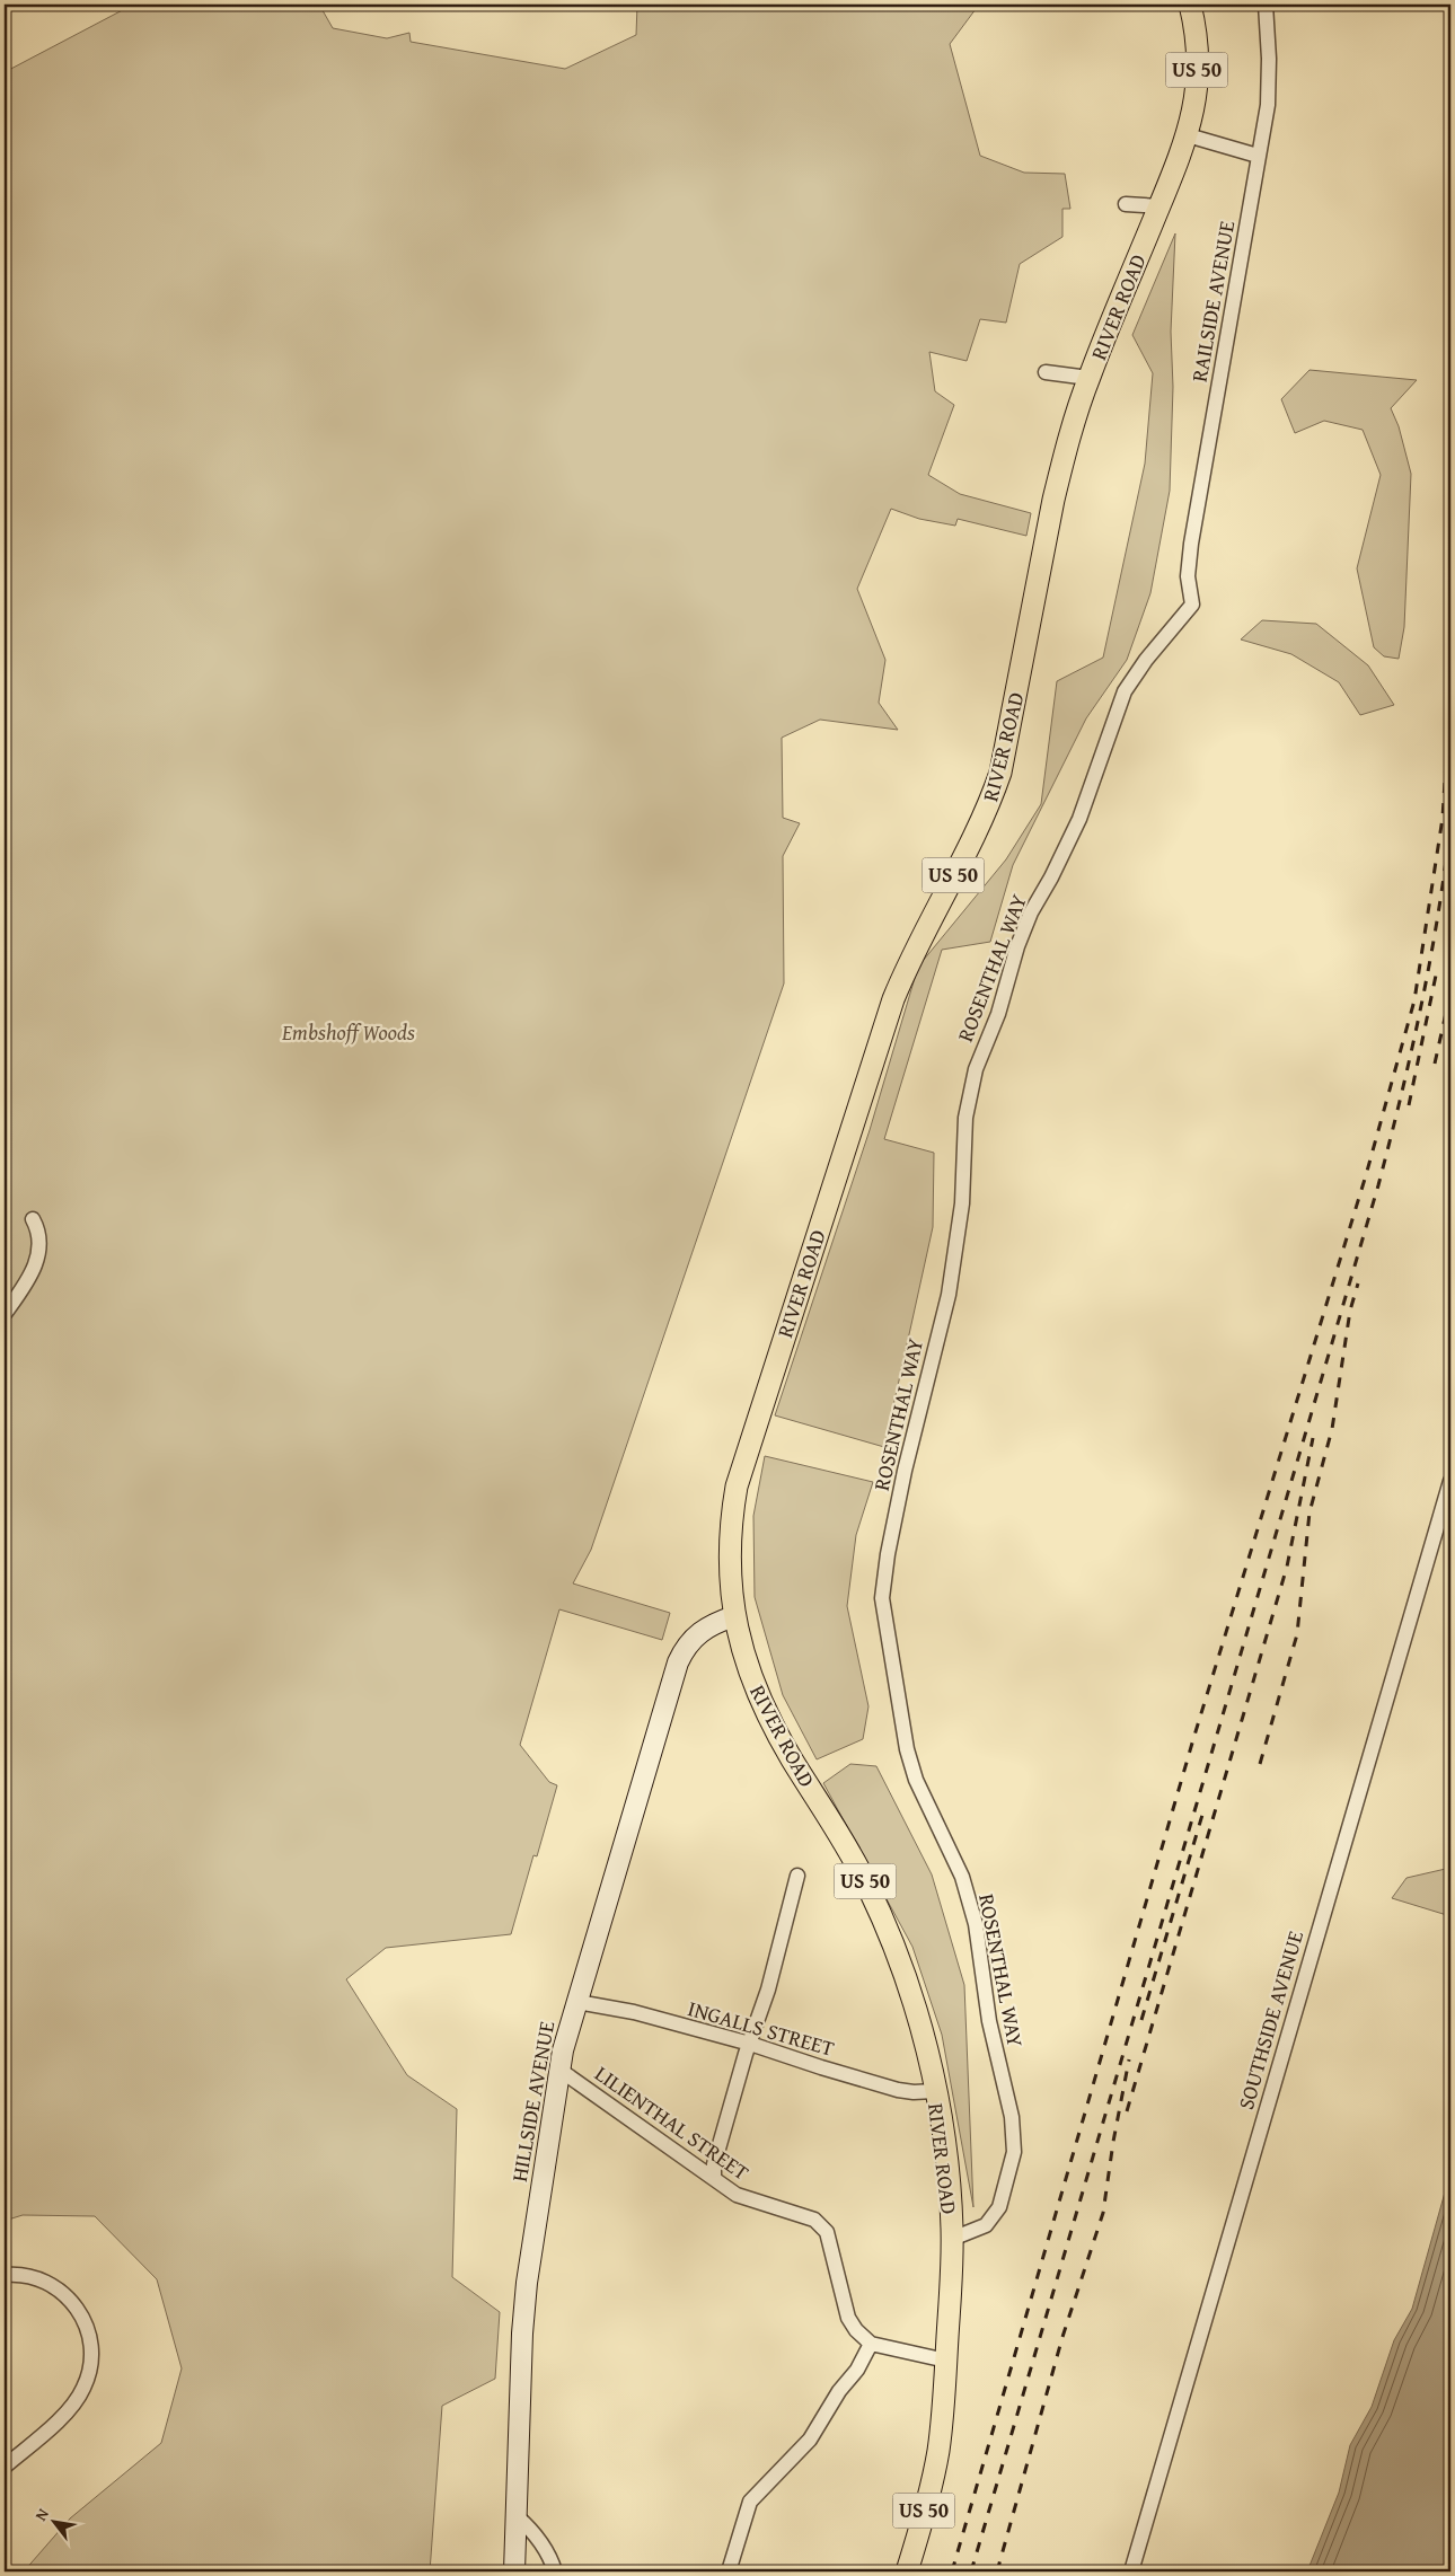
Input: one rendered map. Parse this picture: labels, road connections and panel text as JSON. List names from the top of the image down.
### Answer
{
  "streets": {
    "main road": ["US 50", "RIVER ROAD"],
    "street": [
      "RAILSIDE AVENUE",
      "ROSENTHAL WAY",
      "SOUTHSIDE AVENUE",
      "INGALLS STREET",
      "HILLSIDE AVENUE",
      "LILIENTHAL STREET"
    ]
  },
  "crossings": [
    ["RAILSIDE AVENUE", "ROSENTHAL WAY"],
    ["RIVER ROAD", "ROSENTHAL WAY"],
    ["RIVER ROAD", "INGALLS STREET"],
    ["RIVER ROAD", "HILLSIDE AVENUE"],
    ["INGALLS STREET", "HILLSIDE AVENUE"],
    ["HILLSIDE AVENUE", "LILIENTHAL STREET"]
  ],
  "parks": ["Embshoff Woods"],
  "north": "top left"
}
